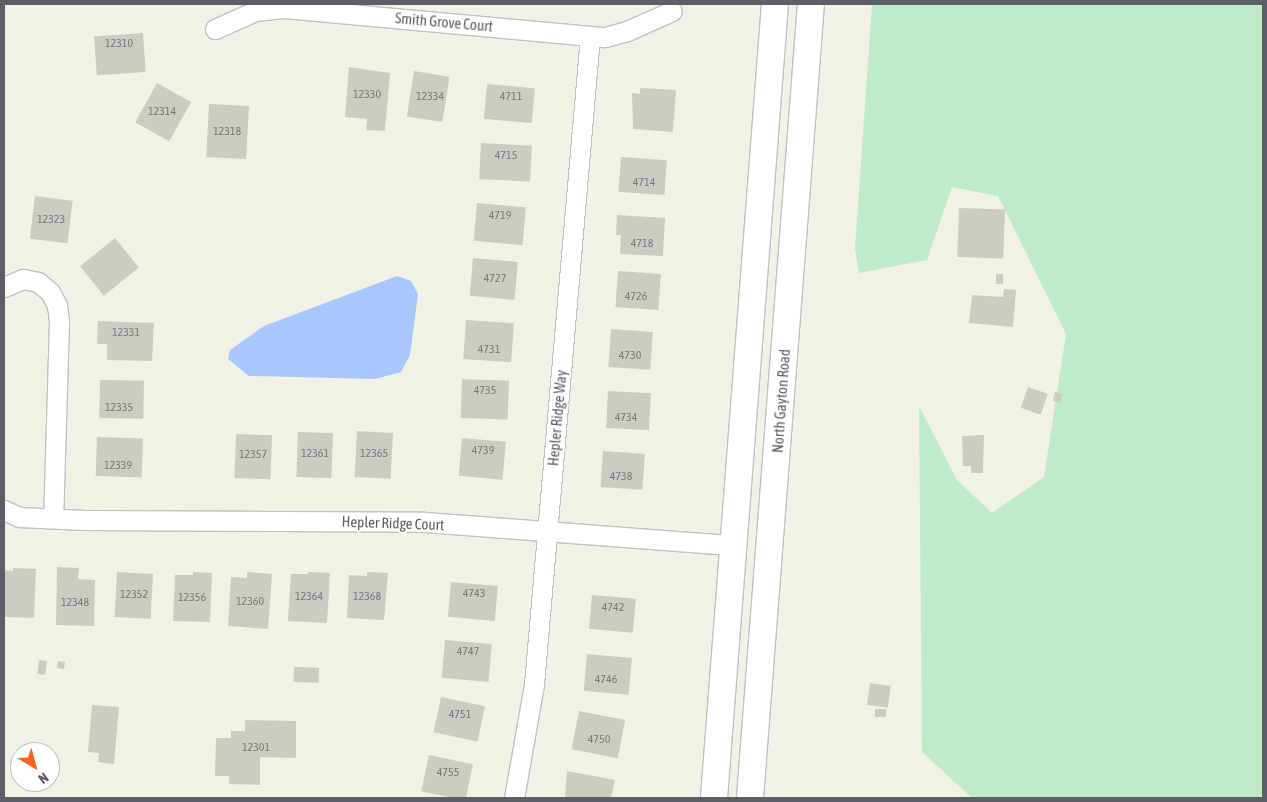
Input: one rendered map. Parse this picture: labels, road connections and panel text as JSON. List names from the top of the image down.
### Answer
{
  "streets": {
    "main road": ["North Gayton Road"],
    "street": ["Smith Grove Court", "Hepler Ridge Way", "Hepler Ridge Court"]
  },
  "crossings": [
    ["Smith Grove Court", "Hepler Ridge Way"],
    ["Hepler Ridge Way", "Hepler Ridge Court"]
  ],
  "house_numbers": [
    "12310",
    "12330",
    "12334",
    "4711",
    "12314",
    "12318",
    "4715",
    "4714",
    "4719",
    "12323",
    "4718",
    "4727",
    "4726",
    "12331",
    "4731",
    "4730",
    "4735",
    "12335",
    "4734",
    "4739",
    "12361",
    "12365",
    "12357",
    "12339",
    "4738",
    "4743",
    "12352",
    "12364",
    "12368",
    "12356",
    "12360",
    "12348",
    "4742",
    "4747",
    "4746",
    "4751",
    "4750",
    "12301",
    "4755"
  ],
  "north": "bottom right"
}
